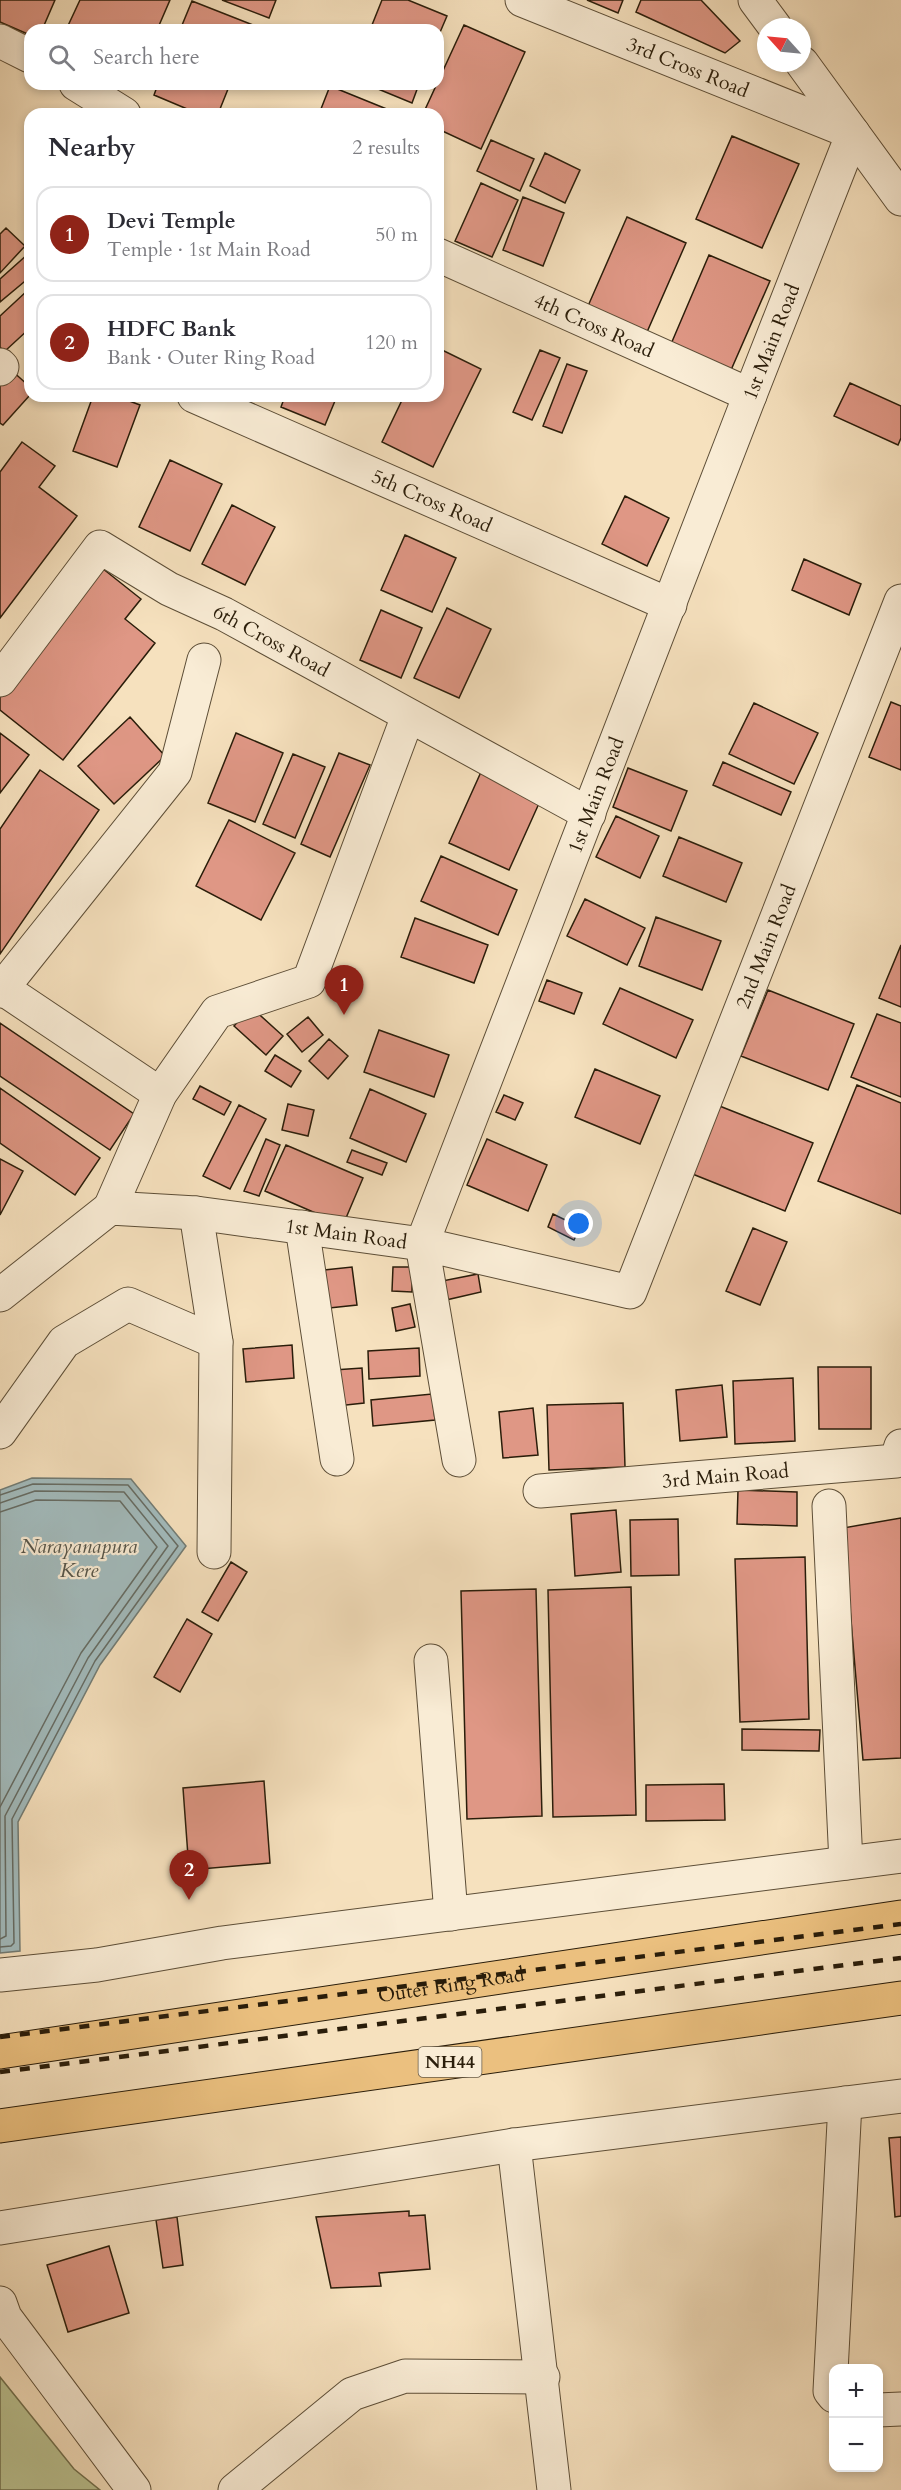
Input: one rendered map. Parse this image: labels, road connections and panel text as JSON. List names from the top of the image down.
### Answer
{
  "streets": {
    "highway": ["Outer Ring Road", "NH44"],
    "street": [
      "3rd Cross Road",
      "4th Cross Road",
      "1st Main Road",
      "5th Cross Road",
      "6th Cross Road",
      "2nd Main Road",
      "3rd Main Road"
    ]
  },
  "crossings": [
    ["3rd Cross Road", "1st Main Road"],
    ["4th Cross Road", "1st Main Road"],
    ["1st Main Road", "5th Cross Road"],
    ["1st Main Road", "6th Cross Road"],
    ["1st Main Road", "2nd Main Road"]
  ],
  "water": ["Narayanapura Kere"],
  "north": "top left",
  "page": {
    "search": "Search here",
    "heading": ["Nearby", "2 results"],
    "list": [
      {
        "mark": "1",
        "name": "Devi Temple",
        "note": "Temple · 1st Main Road",
        "value": "50 m"
      },
      {
        "mark": "2",
        "name": "HDFC Bank",
        "note": "Bank · Outer Ring Road",
        "value": "120 m"
      }
    ],
    "pins": ["1", "2"],
    "map_buttons": ["+", "−"]
  }
}
